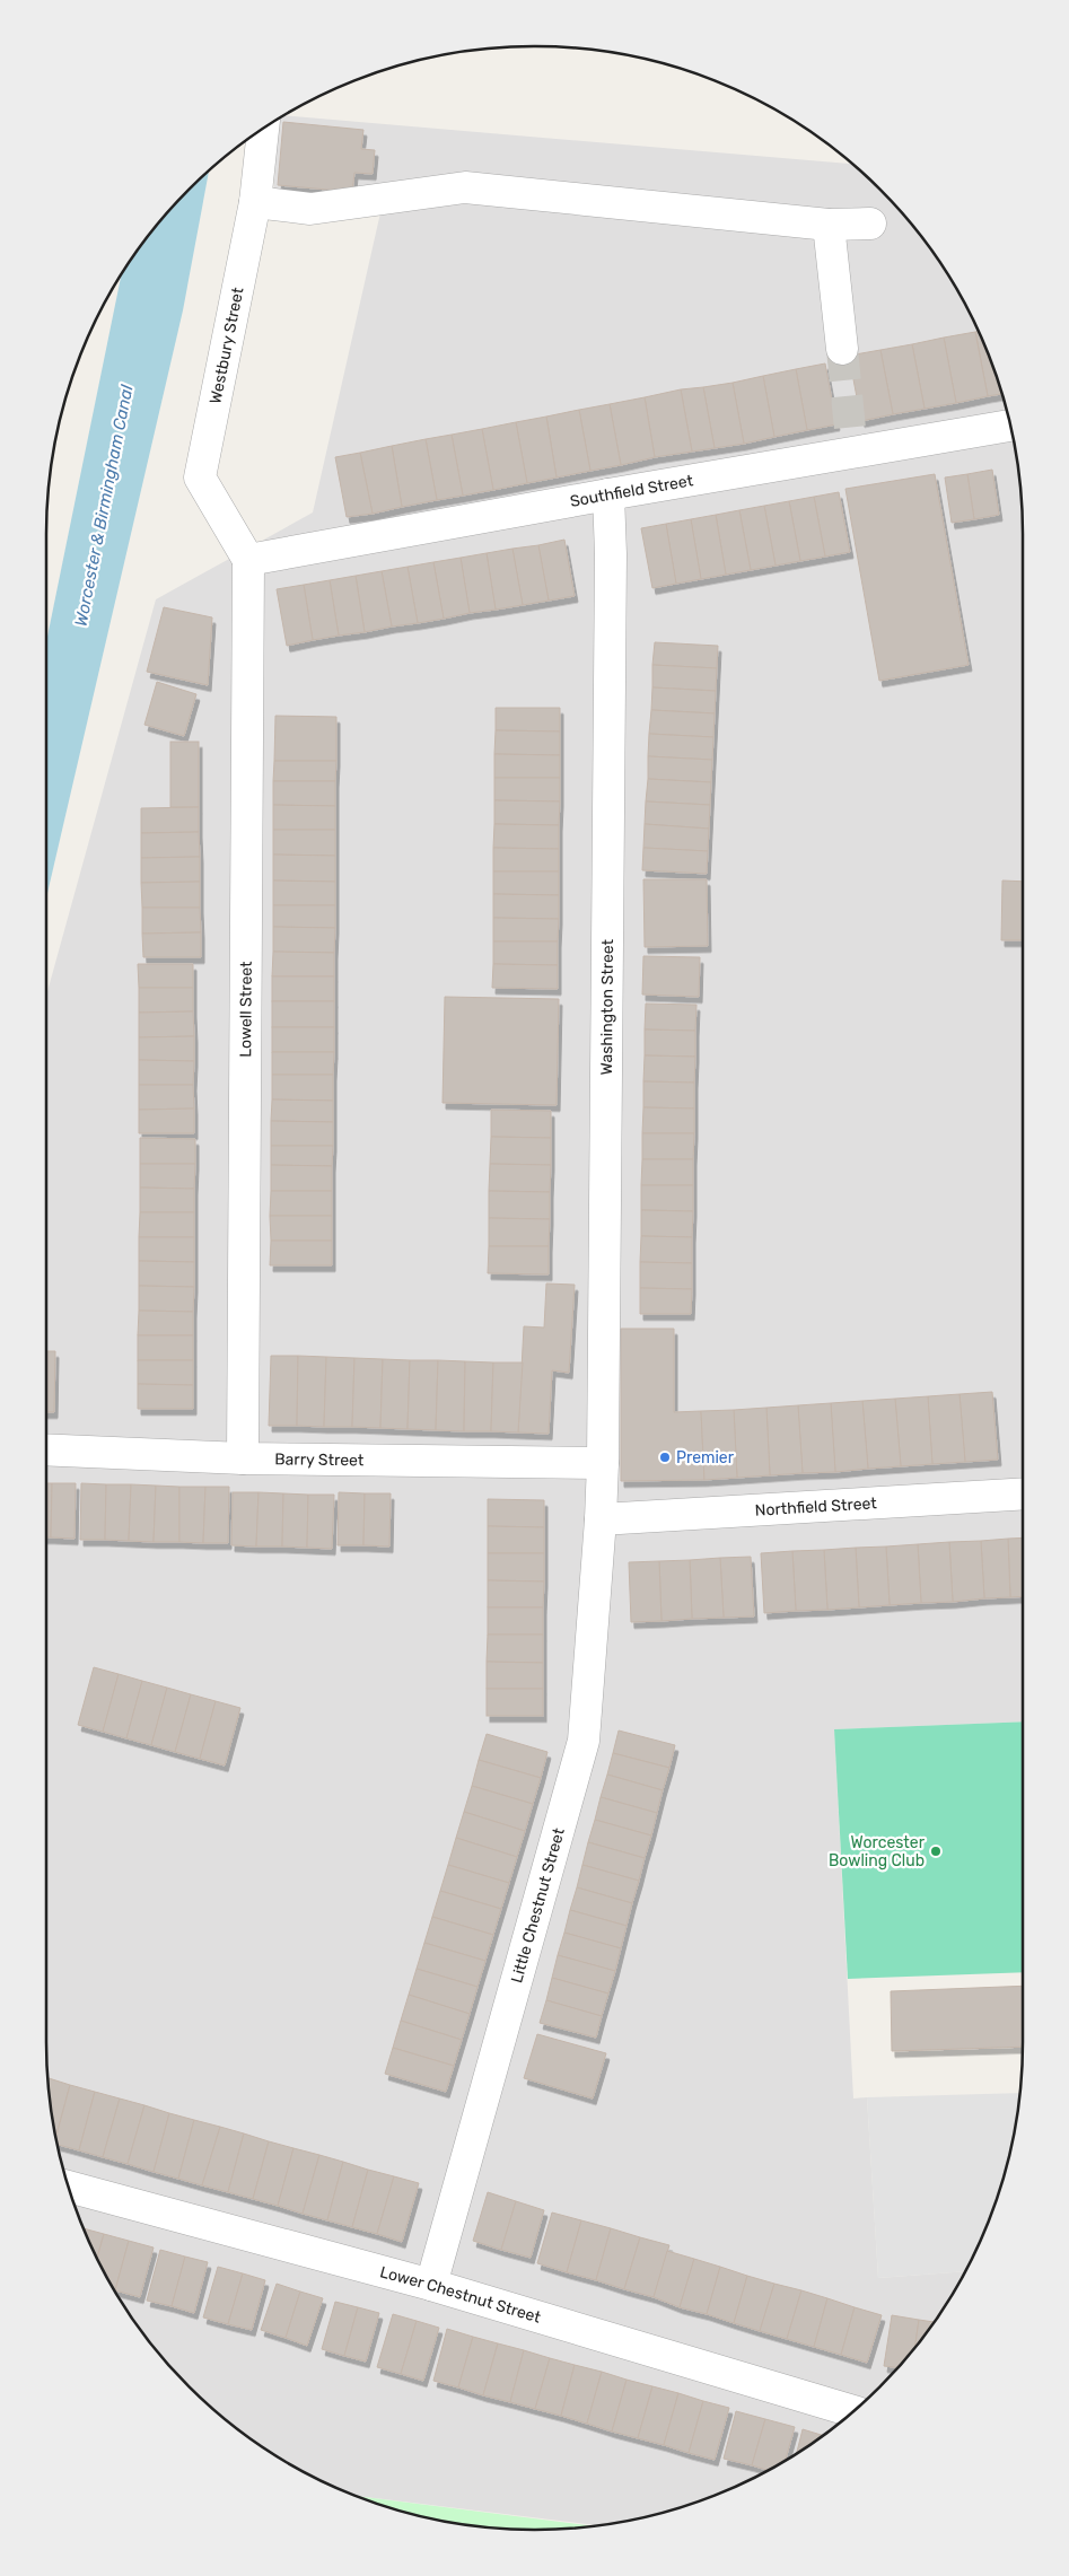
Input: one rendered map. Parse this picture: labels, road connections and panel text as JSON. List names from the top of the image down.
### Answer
{
  "streets": {
    "street": [
      "Westbury Street",
      "Southfield Street",
      "Washington Street",
      "Lowell Street",
      "Barry Street",
      "Northfield Street",
      "Little Chestnut Street",
      "Lower Chestnut Street"
    ]
  },
  "crossings": [
    ["Westbury Street", "Southfield Street"],
    ["Westbury Street", "Lowell Street"],
    ["Southfield Street", "Washington Street"],
    ["Southfield Street", "Lowell Street"],
    ["Washington Street", "Barry Street"],
    ["Washington Street", "Northfield Street"],
    ["Washington Street", "Little Chestnut Street"],
    ["Lowell Street", "Barry Street"],
    ["Northfield Street", "Little Chestnut Street"],
    ["Little Chestnut Street", "Lower Chestnut Street"]
  ],
  "water": ["Worcester & Birmingham Canal"],
  "places": ["Premier", "Worcester Bowling Club"]
}
